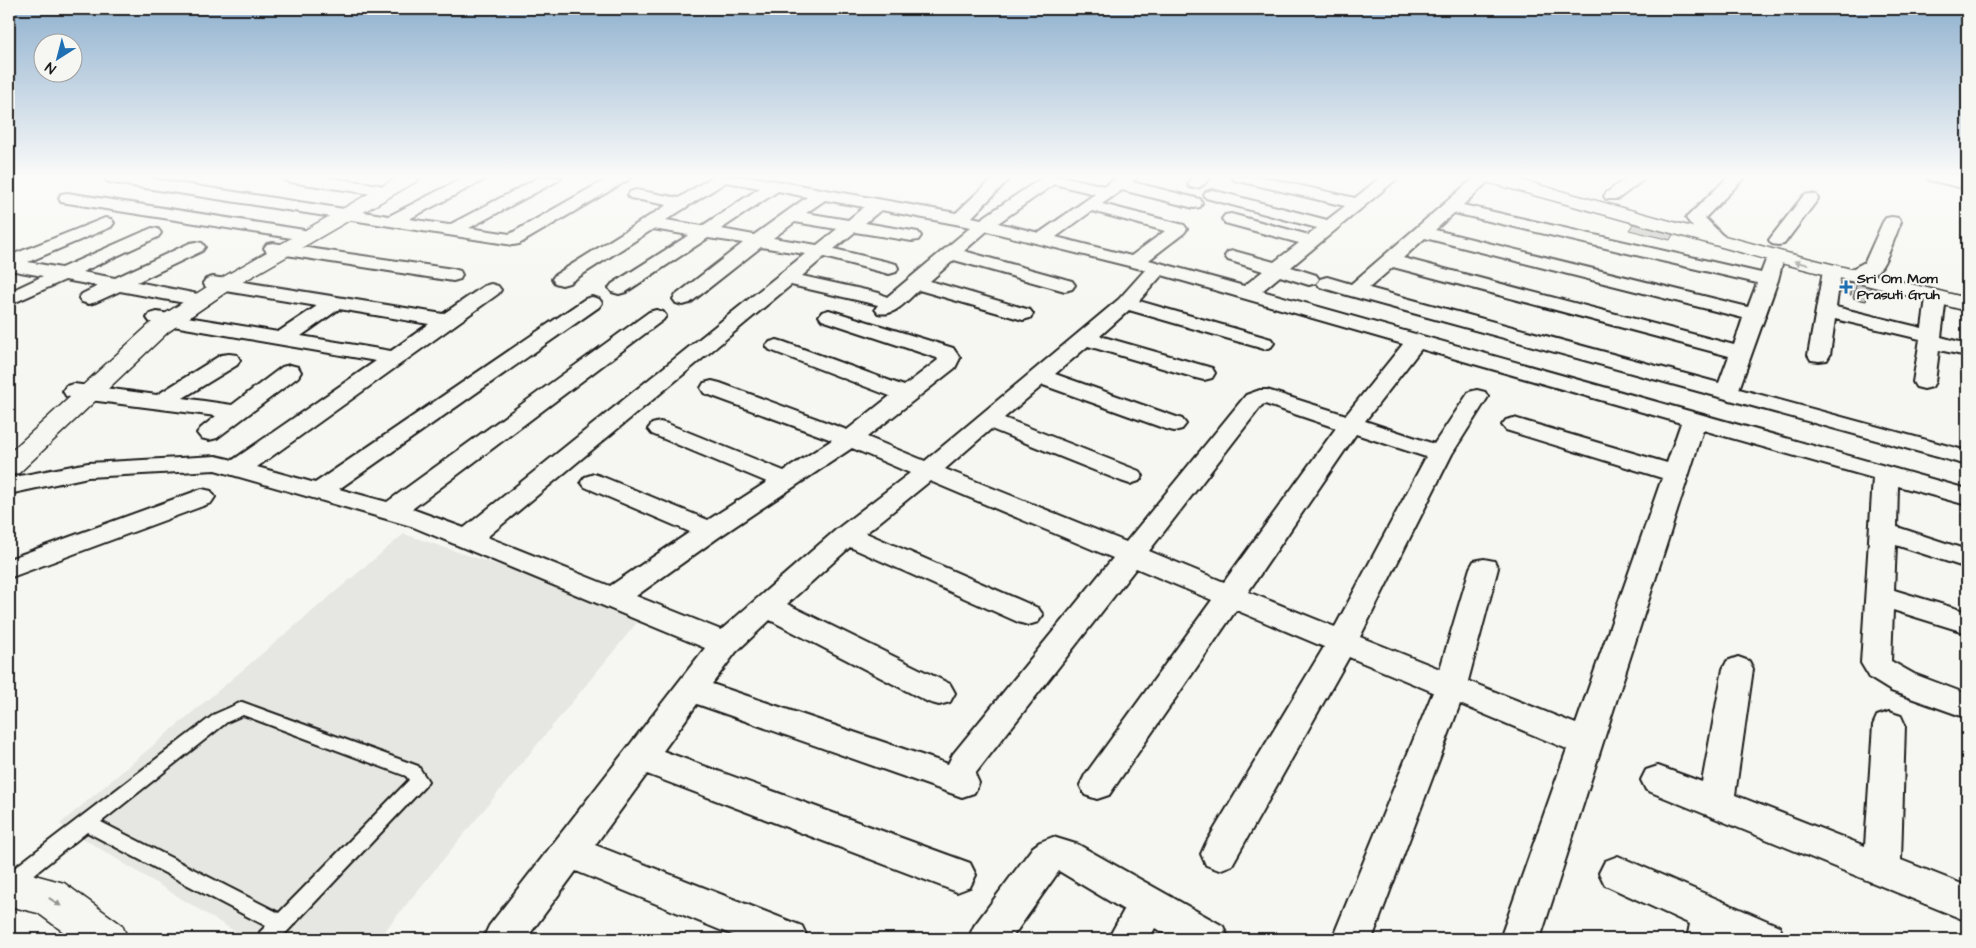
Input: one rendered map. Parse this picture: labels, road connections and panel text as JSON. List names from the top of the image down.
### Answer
{
  "places": {
    "health": ["Sri Om Mom Prasuti Gruh"]
  },
  "north": "bottom left"
}
